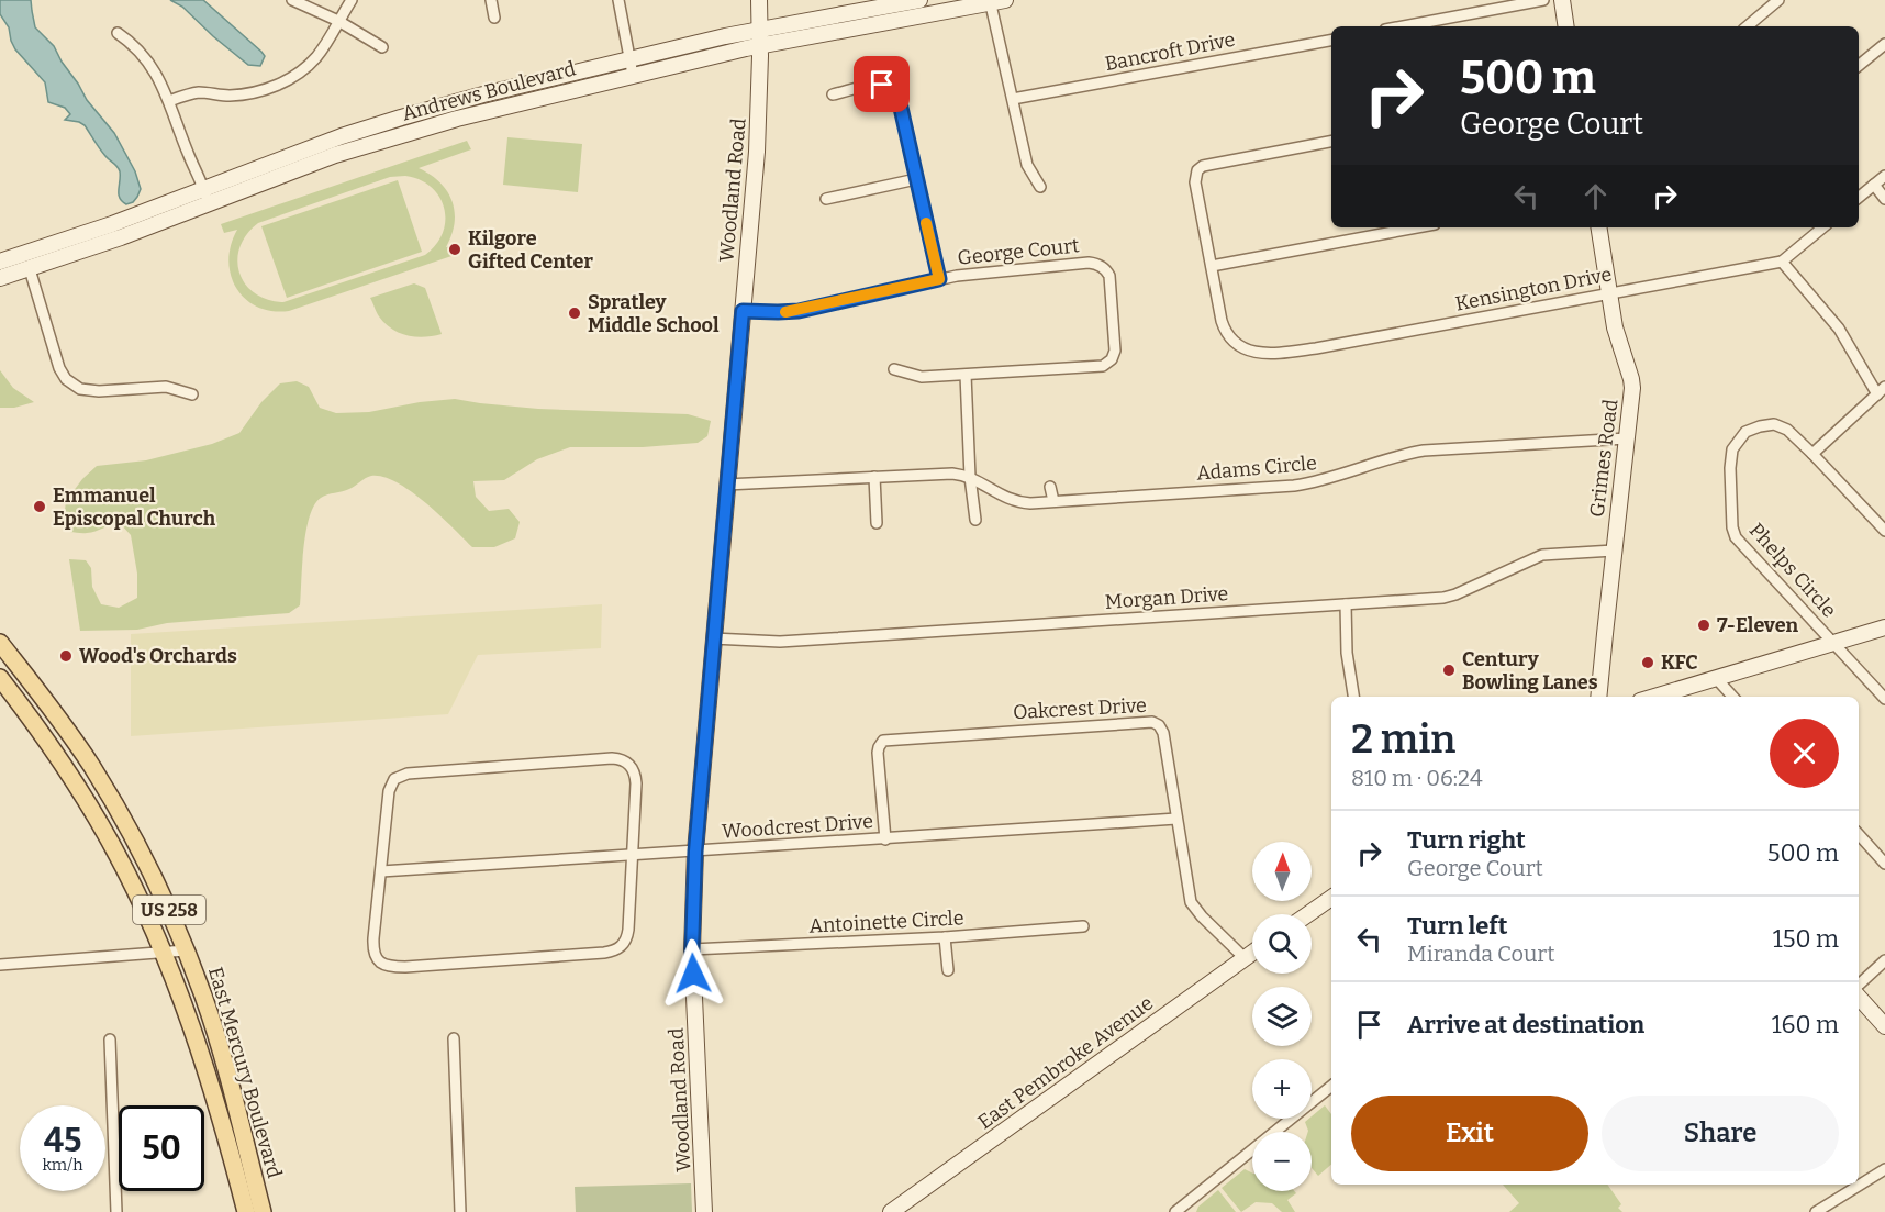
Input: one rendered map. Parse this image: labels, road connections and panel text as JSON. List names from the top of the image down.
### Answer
{
  "streets": {
    "main road": ["US 258", "East Mercury Boulevard"],
    "street": [
      "Bancroft Drive",
      "Andrews Boulevard",
      "Woodland Road",
      "George Court",
      "Kensington Drive",
      "Grimes Road",
      "Adams Circle",
      "Phelps Circle",
      "Morgan Drive",
      "Oakcrest Drive",
      "Woodcrest Drive",
      "Antoinette Circle",
      "East Pembroke Avenue"
    ]
  },
  "crossings": [
    ["Andrews Boulevard", "Woodland Road"],
    ["Woodland Road", "George Court"],
    ["Woodland Road", "Adams Circle"],
    ["Woodland Road", "Morgan Drive"],
    ["Woodland Road", "Woodcrest Drive"],
    ["Woodland Road", "Antoinette Circle"],
    ["Kensington Drive", "Grimes Road"],
    ["Grimes Road", "Adams Circle"],
    ["Grimes Road", "Morgan Drive"],
    ["Oakcrest Drive", "Woodcrest Drive"],
    ["Oakcrest Drive", "East Pembroke Avenue"]
  ],
  "places": [
    "Kilgore Gifted Center",
    "Spratley Middle School",
    "Emmanuel Episcopal Church",
    "7-Eleven",
    "Wood's Orchards",
    "KFC",
    "Century Bowling Lanes"
  ],
  "north": "top",
  "page": {
    "turn": ["500 m", "George Court"],
    "heading": ["2 min", "810 m · 06:24"],
    "list": [
      {
        "name": "Turn right",
        "note": "George Court",
        "value": "500 m"
      },
      {
        "name": "Turn left",
        "note": "Miranda Court",
        "value": "150 m"
      },
      {
        "name": "Arrive at destination",
        "value": "160 m"
      }
    ],
    "map_buttons": ["+", "−"],
    "buttons": ["Exit", "Share"],
    "speed": "45 km/h",
    "limit": "50"
  }
}
